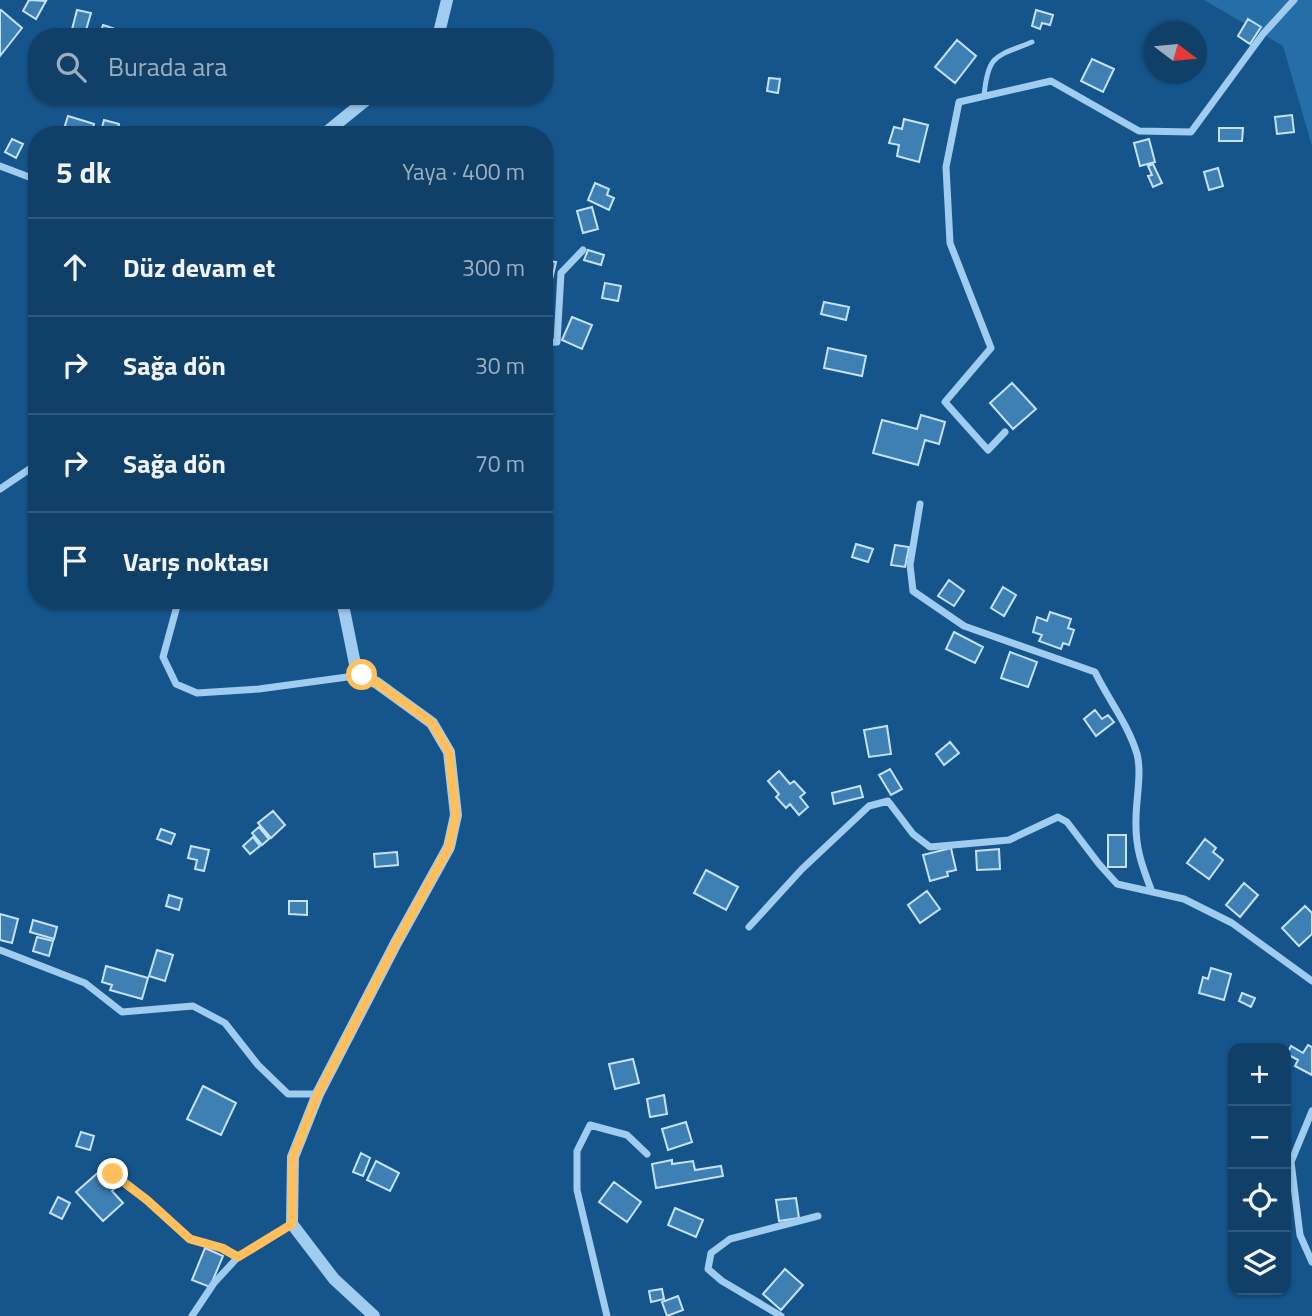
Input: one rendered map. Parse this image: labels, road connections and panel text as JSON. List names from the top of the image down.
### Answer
{
  "north": "right",
  "page": {
    "search": "Burada ara",
    "heading": ["5 dk", "Yaya · 400 m"],
    "list": [
      ["Düz devam et", "300 m"],
      ["Sağa dön", "30 m"],
      ["Sağa dön", "70 m"],
      "Varış noktası"
    ],
    "map_buttons": ["+", "−"]
  }
}
